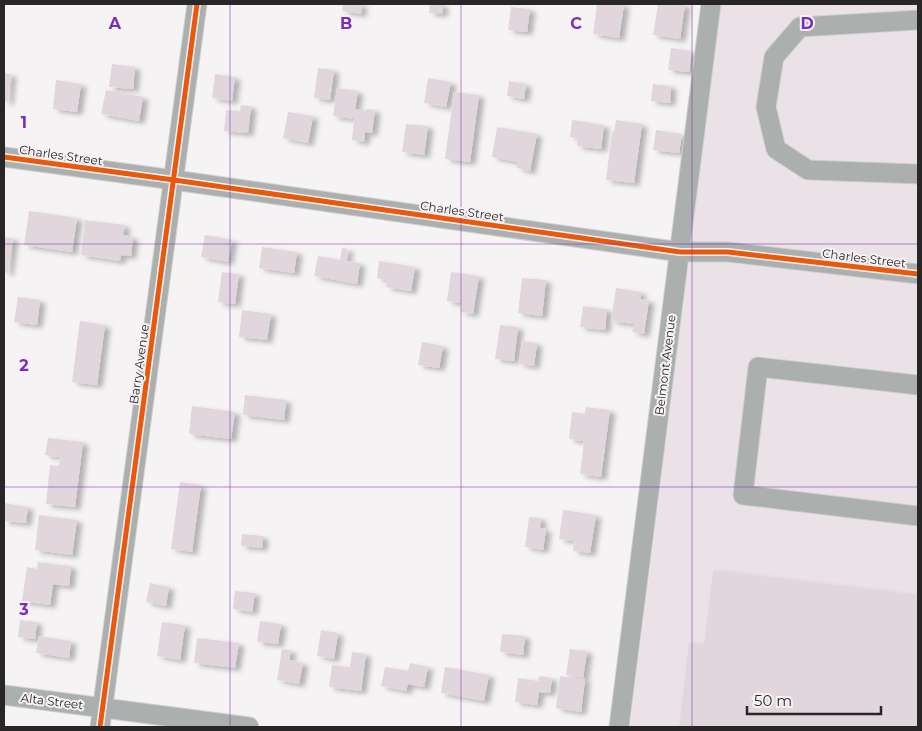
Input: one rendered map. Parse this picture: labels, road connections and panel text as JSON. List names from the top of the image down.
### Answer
{
  "streets": {
    "street": [
      "Charles Street",
      "Barry Avenue",
      "Belmont Avenue",
      "Alta Street"
    ]
  },
  "crossings": [
    ["Charles Street", "Barry Avenue"],
    ["Charles Street", "Belmont Avenue"],
    ["Barry Avenue", "Alta Street"]
  ],
  "scale_bar": "50 m",
  "grid": {
    "columns": [
      "A",
      "B",
      "C",
      "D"
    ],
    "rows": ["1", "2", "3"]
  }
}
